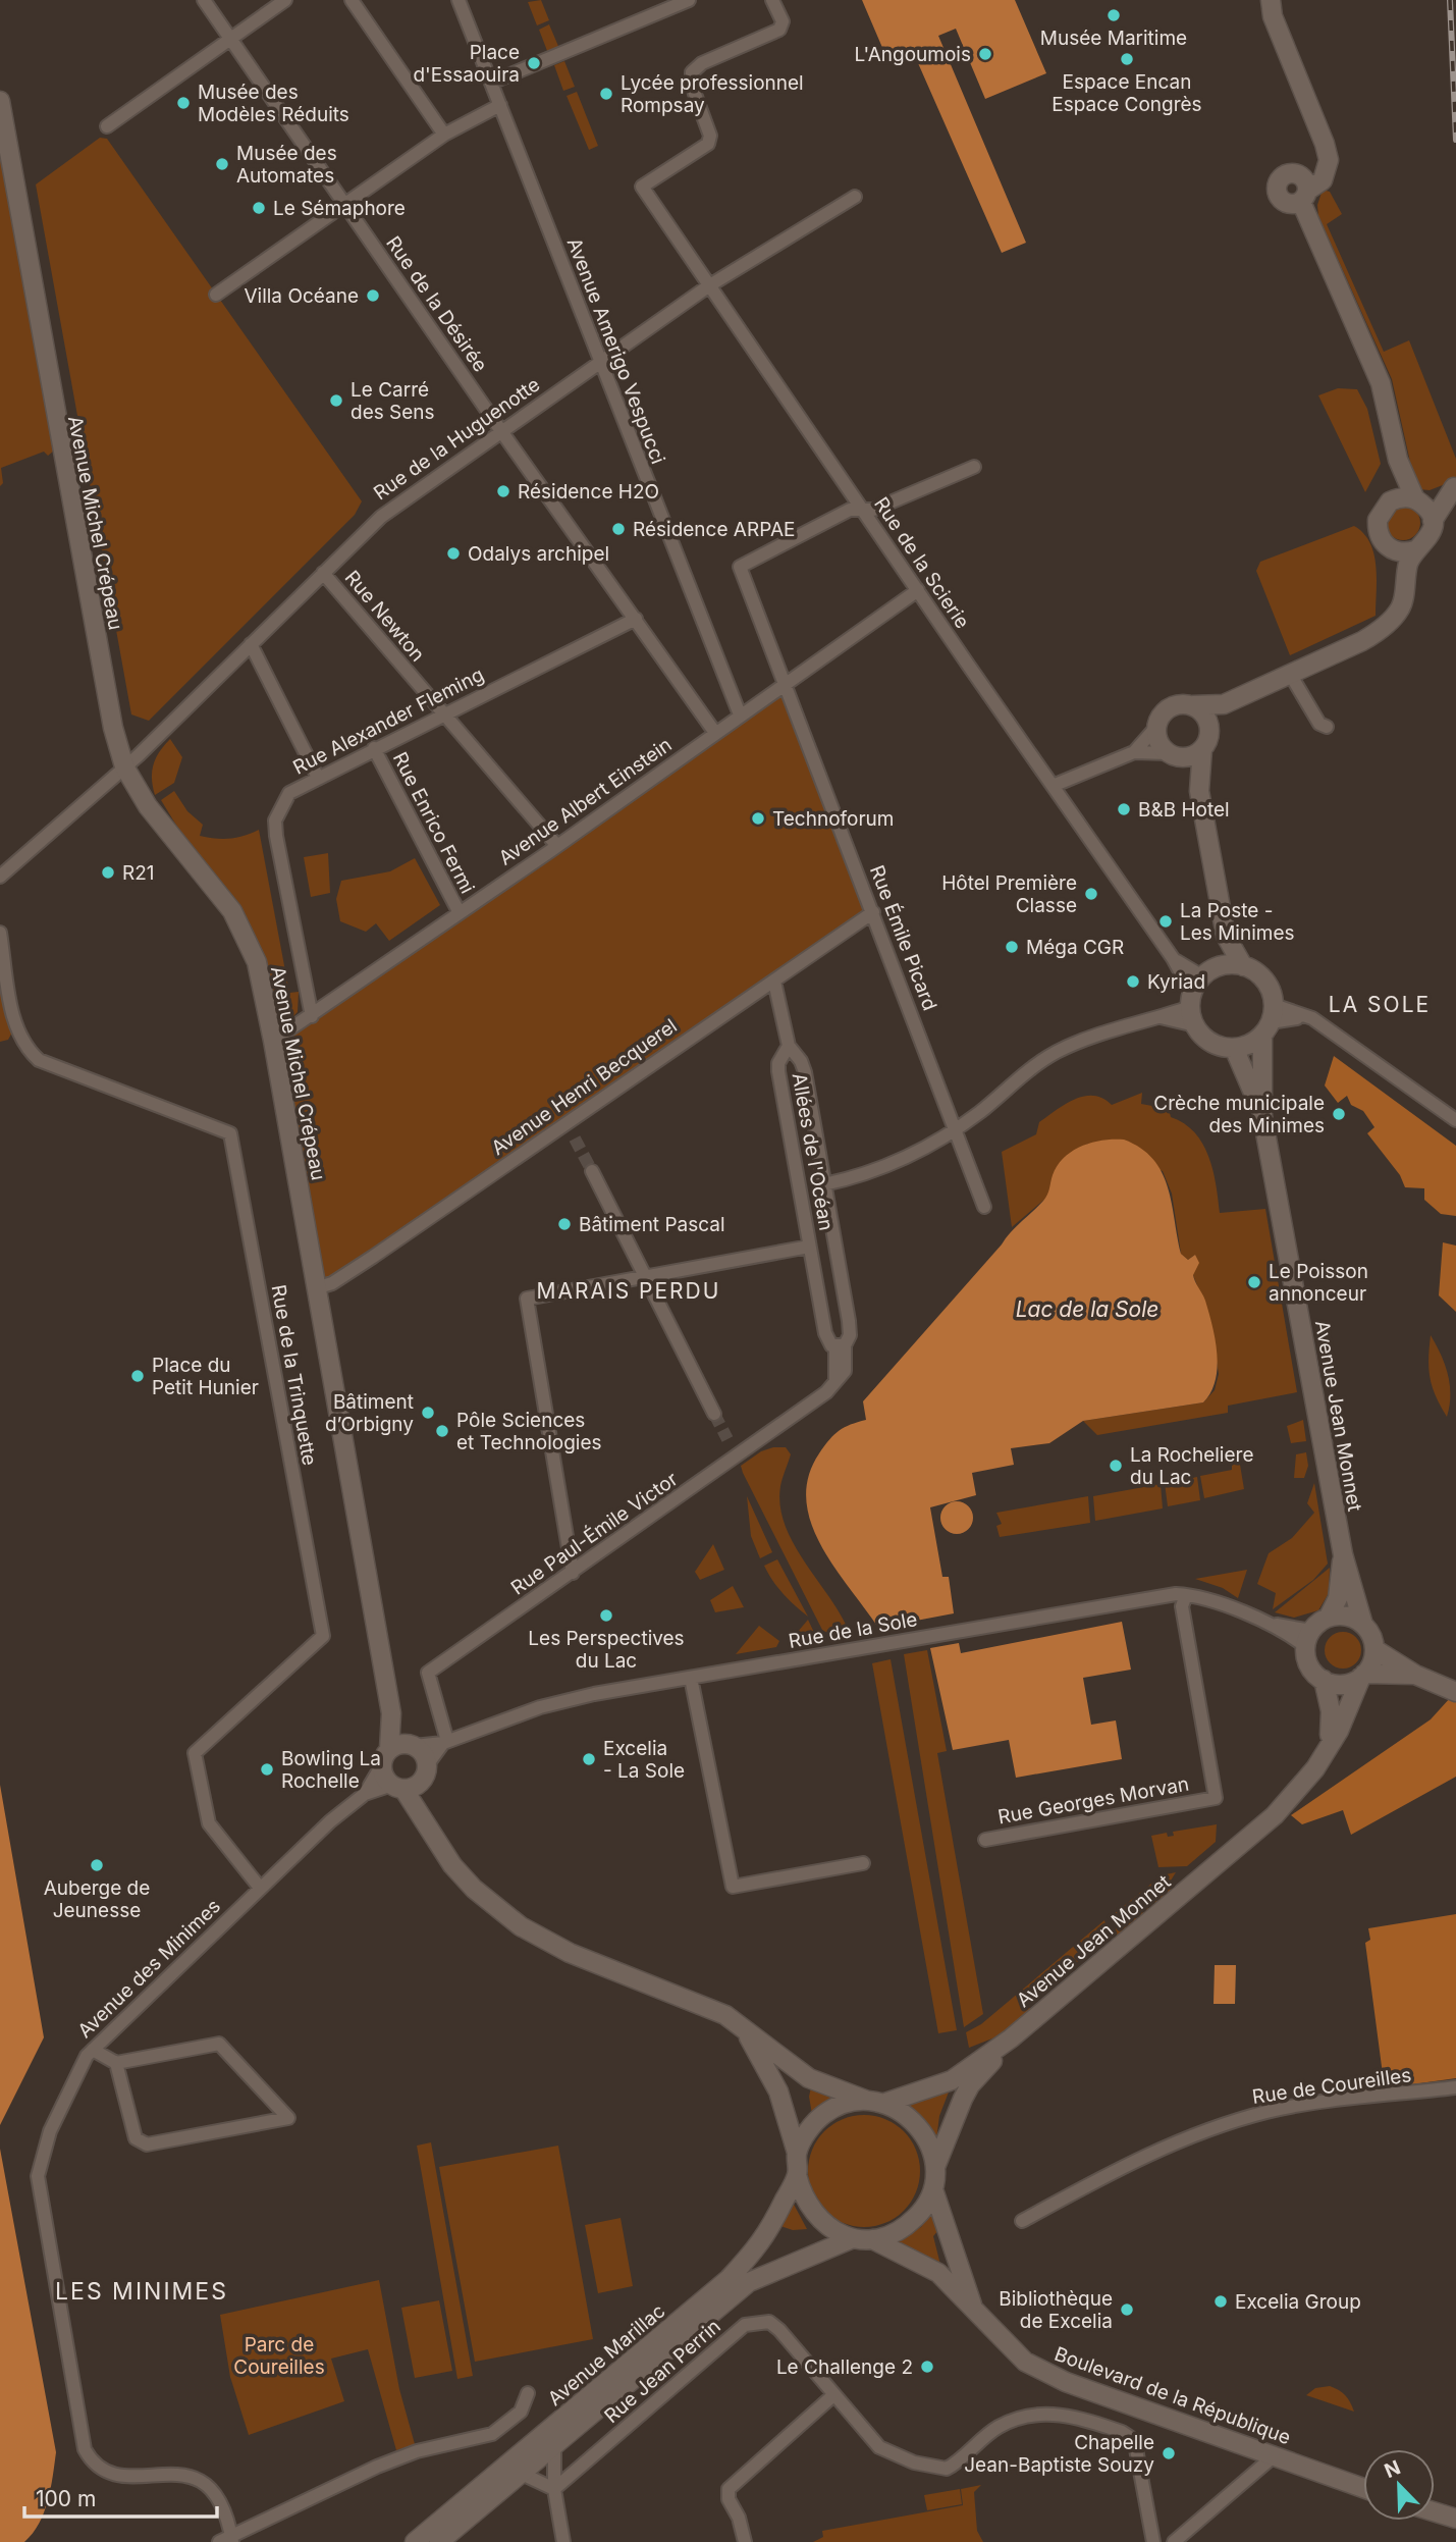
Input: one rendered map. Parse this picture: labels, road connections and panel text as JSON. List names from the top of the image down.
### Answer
{
  "streets": {
    "street": [
      "Rue de la Désirée",
      "Avenue Amerigo Vespucci",
      "Rue de la Huguenotte",
      "Avenue Michel Crépeau",
      "Rue de la Scierie",
      "Rue Newton",
      "Rue Alexander Fleming",
      "Avenue Albert Einstein",
      "Rue Enrico Fermi",
      "Rue Émile Picard",
      "Avenue Henri Becquerel",
      "Allées de l'Océan",
      "Rue de la Trinquette",
      "Avenue Jean Monnet",
      "Rue Paul-Émile Victor",
      "Rue de la Sole",
      "Rue Georges Morvan",
      "Avenue des Minimes",
      "Rue de Coureilles",
      "Avenue Marillac",
      "Rue Jean Perrin",
      "Boulevard de la République"
    ]
  },
  "crossings": [
    ["Rue de la Désirée", "Rue de la Huguenotte"],
    ["Rue de la Désirée", "Rue Alexander Fleming"],
    ["Rue de la Désirée", "Avenue Albert Einstein"],
    ["Avenue Amerigo Vespucci", "Rue de la Huguenotte"],
    ["Avenue Amerigo Vespucci", "Avenue Albert Einstein"],
    ["Rue de la Huguenotte", "Avenue Michel Crépeau"],
    ["Rue de la Huguenotte", "Rue de la Scierie"],
    ["Rue de la Huguenotte", "Rue Newton"],
    ["Avenue Michel Crépeau", "Avenue Albert Einstein"],
    ["Avenue Michel Crépeau", "Avenue Henri Becquerel"],
    ["Avenue Michel Crépeau", "Avenue Jean Monnet"],
    ["Avenue Michel Crépeau", "Rue de la Sole"],
    ["Avenue Michel Crépeau", "Avenue des Minimes"],
    ["Avenue Michel Crépeau", "Avenue Marillac"],
    ["Avenue Michel Crépeau", "Boulevard de la République"],
    ["Rue de la Scierie", "Avenue Albert Einstein"],
    ["Rue de la Scierie", "Rue Émile Picard"],
    ["Rue de la Scierie", "Avenue Jean Monnet"],
    ["Rue Newton", "Rue Alexander Fleming"],
    ["Rue Newton", "Avenue Albert Einstein"],
    ["Rue Alexander Fleming", "Avenue Albert Einstein"],
    ["Rue Alexander Fleming", "Rue Enrico Fermi"],
    ["Avenue Albert Einstein", "Rue Enrico Fermi"],
    ["Avenue Albert Einstein", "Rue Émile Picard"],
    ["Rue Émile Picard", "Avenue Henri Becquerel"],
    ["Allées de l'Océan", "Rue Paul-Émile Victor"],
    ["Rue de la Trinquette", "Avenue des Minimes"],
    ["Avenue Jean Monnet", "Rue de la Sole"],
    ["Avenue Jean Monnet", "Avenue Marillac"],
    ["Avenue Jean Monnet", "Boulevard de la République"],
    ["Rue Paul-Émile Victor", "Rue de la Sole"],
    ["Rue de la Sole", "Rue Georges Morvan"],
    ["Avenue Marillac", "Boulevard de la République"]
  ],
  "districts": ["LA SOLE", "MARAIS PERDU", "LES MINIMES"],
  "water": ["Lac de la Sole"],
  "parks": ["Parc de Coureilles"],
  "places": [
    "Musée Maritime",
    "L'Angoumois",
    "Espace Encan Espace Congrès",
    "Place d'Essaouira",
    "Lycée professionnel Rompsay",
    "Musée des Modèles Réduits",
    "Musée des Automates",
    "Le Sémaphore",
    "Villa Océane",
    "Le Carré des Sens",
    "Résidence H2O",
    "Résidence ARPAE",
    "Odalys archipel",
    "B&B Hotel",
    "Technoforum",
    "R21",
    "Hôtel Première Classe",
    "La Poste - Les Minimes",
    "Méga CGR",
    "Kyriad",
    "Crèche municipale des Minimes",
    "Bâtiment Pascal",
    "Le Poisson annonceur",
    "Place du Petit Hunier",
    "Bâtiment d’Orbigny",
    "Pôle Sciences et Technologies",
    "La Rocheliere du Lac",
    "Les Perspectives du Lac",
    "Excelia - La Sole",
    "Bowling La Rochelle",
    "Auberge de Jeunesse",
    "Excelia Group",
    "Bibliothèque de Excelia",
    "Le Challenge 2",
    "Chapelle Jean-Baptiste Souzy"
  ],
  "scale_bar": "100 m",
  "north": "top left"
}
